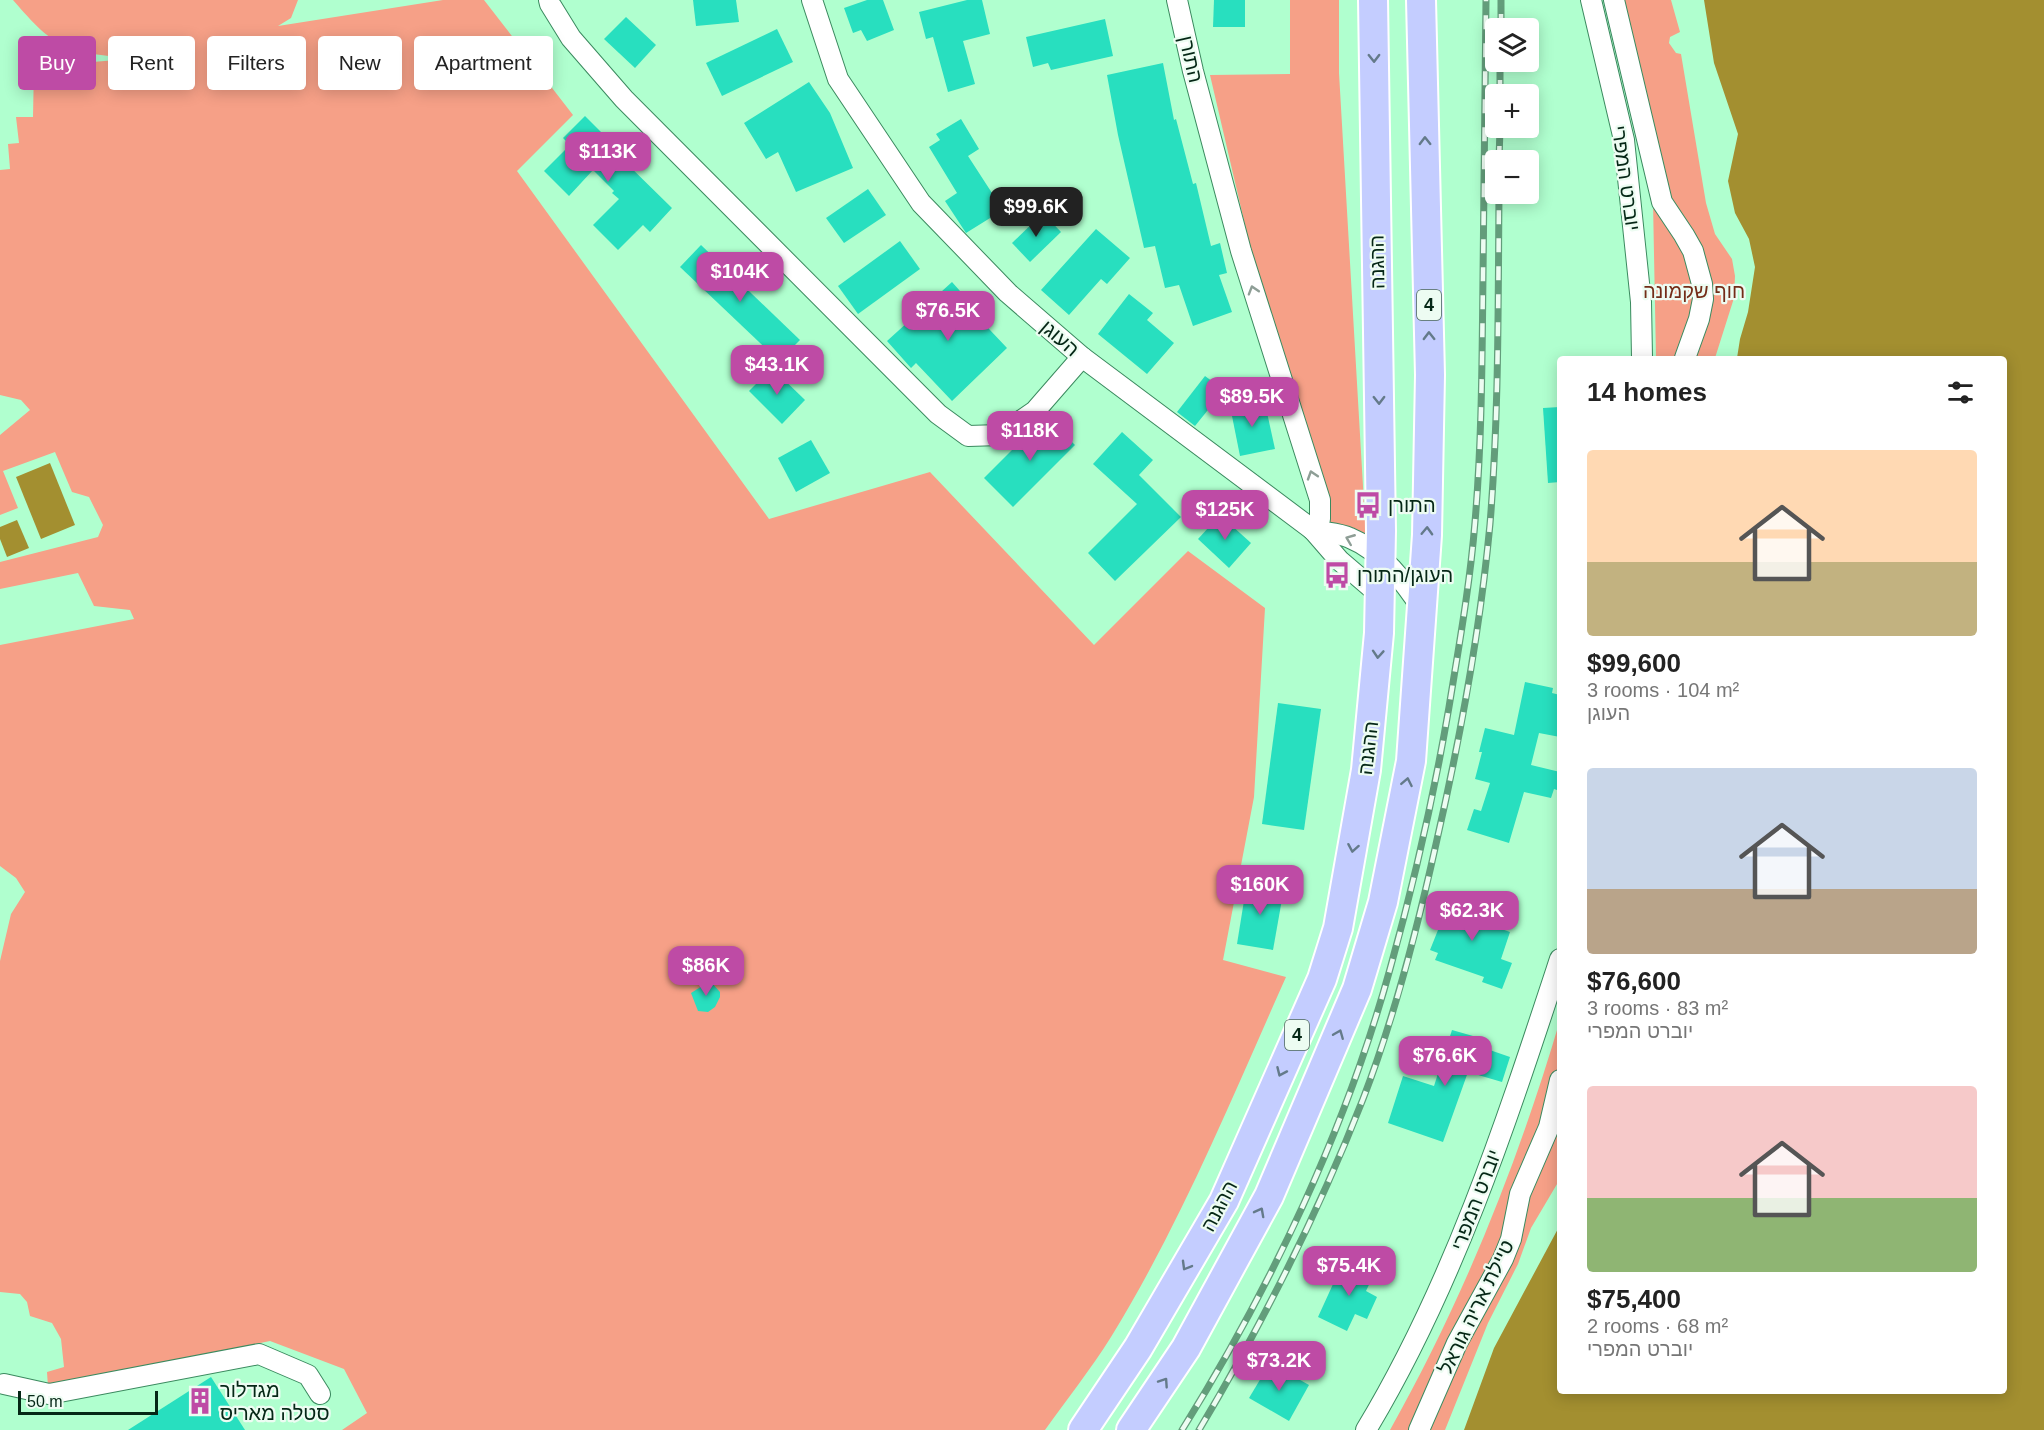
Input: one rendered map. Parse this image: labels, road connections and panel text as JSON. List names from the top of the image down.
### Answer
{
  "streets": {
    "highway": ["ההגנה", "4"],
    "street": [
      "התורן",
      "יוברט המפרי",
      "העוגן",
      "טיילת אריה גוראל"
    ]
  },
  "crossings": [
    ["התורן", "העוגן"],
    ["ההגנה", "העוגן"]
  ],
  "one_way": ["התורן"],
  "parks": ["חוף שקמונה"],
  "places": {
    "bus stop": ["התורן", "העוגן/התורן"],
    "building": ["מגדלור סטלה מאריס"]
  },
  "scale_bar": "50 m",
  "page": {
    "map_buttons": ["+", "−"],
    "chip": [
      "Buy",
      "Rent",
      "Filters",
      "New",
      "Apartment"
    ],
    "price": [
      "$113K",
      "$99.6K",
      "$104K",
      "$76.5K",
      "$43.1K",
      "$89.5K",
      "$118K",
      "$125K",
      "$160K",
      "$62.3K",
      "$86K",
      "$76.6K",
      "$75.4K",
      "$73.2K"
    ],
    "heading": "14 homes",
    "list": [
      {
        "name": "$99,600",
        "note": "3 rooms · 104 m² · העוגן"
      },
      {
        "name": "$76,600",
        "note": "3 rooms · 83 m² · יוברט המפרי"
      },
      {
        "name": "$75,400",
        "note": "2 rooms · 68 m² · יוברט המפרי"
      }
    ],
    "scale": "50 m"
  }
}
